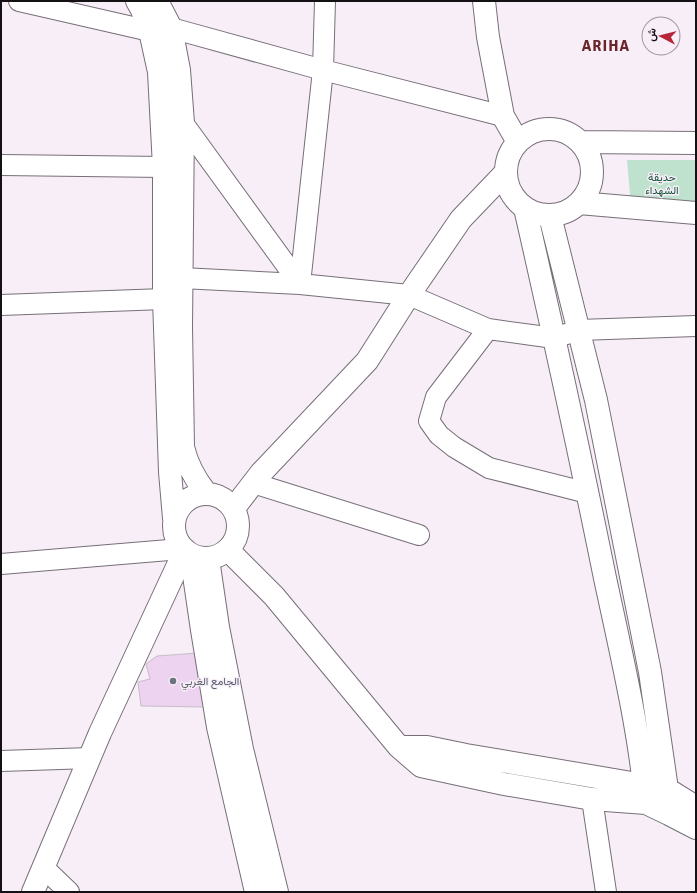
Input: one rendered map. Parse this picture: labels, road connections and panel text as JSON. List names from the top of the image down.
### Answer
{
  "districts": ["ARIHA"],
  "parks": ["حديقة الشهداء"],
  "places": ["الجامع الغربي"],
  "north": "left"
}
